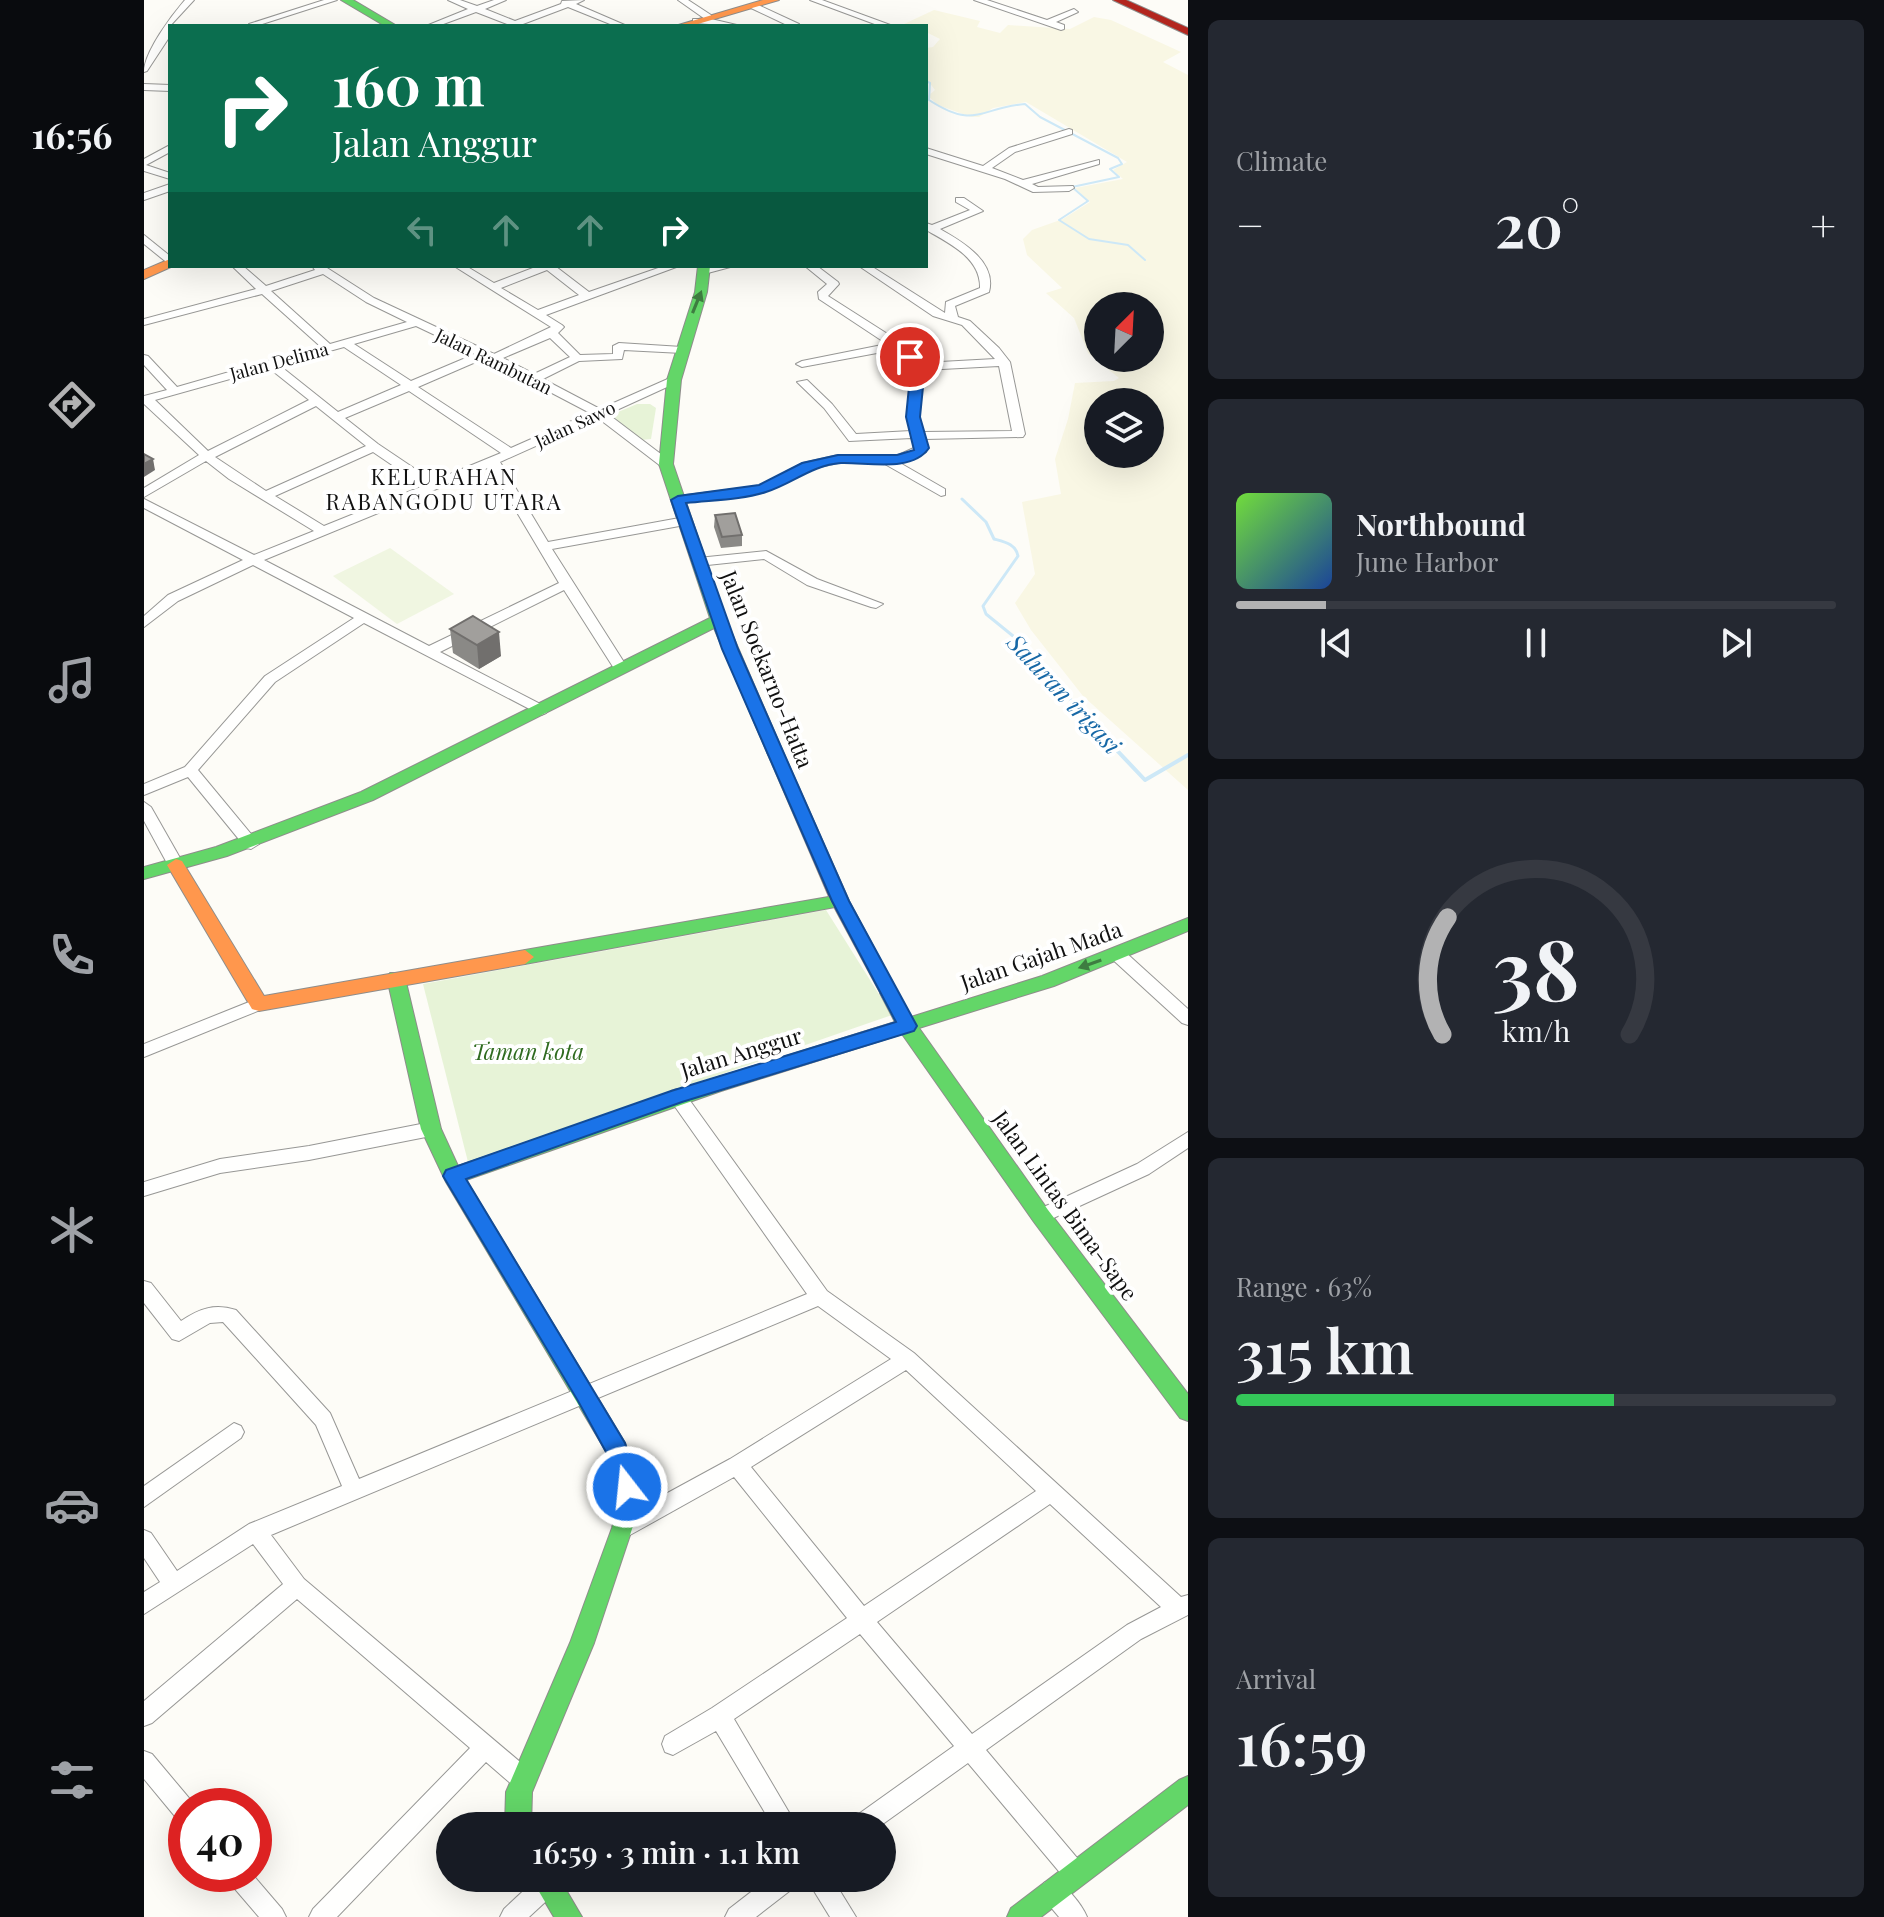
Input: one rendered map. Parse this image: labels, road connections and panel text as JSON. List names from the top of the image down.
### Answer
{
  "streets": {
    "main road": [
      "Jalan Soekarno-Hatta",
      "Jalan Gajah Mada",
      "Jalan Anggur",
      "Jalan Lintas Bima-Sape"
    ],
    "street": ["Jalan Delima", "Jalan Rambutan", "Jalan Sawo"]
  },
  "crossings": [
    ["Jalan Delima", "Jalan Rambutan"],
    ["Jalan Rambutan", "Jalan Sawo"],
    ["Jalan Rambutan", "Jalan Soekarno-Hatta"],
    ["Jalan Sawo", "Jalan Soekarno-Hatta"],
    ["Jalan Soekarno-Hatta", "Jalan Gajah Mada"],
    ["Jalan Soekarno-Hatta", "Jalan Anggur"],
    ["Jalan Soekarno-Hatta", "Jalan Lintas Bima-Sape"],
    ["Jalan Gajah Mada", "Jalan Anggur"],
    ["Jalan Gajah Mada", "Jalan Lintas Bima-Sape"],
    ["Jalan Anggur", "Jalan Lintas Bima-Sape"]
  ],
  "one_way": ["Jalan Gajah Mada"],
  "districts": ["KELURAHAN RABANGODU UTARA"],
  "water": ["Saluran irigasi"],
  "parks": ["Taman kota"],
  "north": "top right",
  "page": {
    "tabs": "16:56",
    "tile": [
      "Climate",
      ["Range · 63%", "315 km"],
      ["Arrival", "16:59"]
    ],
    "turn": ["160 m", "Jalan Anggur"],
    "heat": ["−", "20°", "+"],
    "song": ["Northbound", "June Harbor"],
    "limit": "40",
    "trip": "16:59 · 3 min · 1.1 km",
    "gauge": ["38", "km/h"]
  }
}
